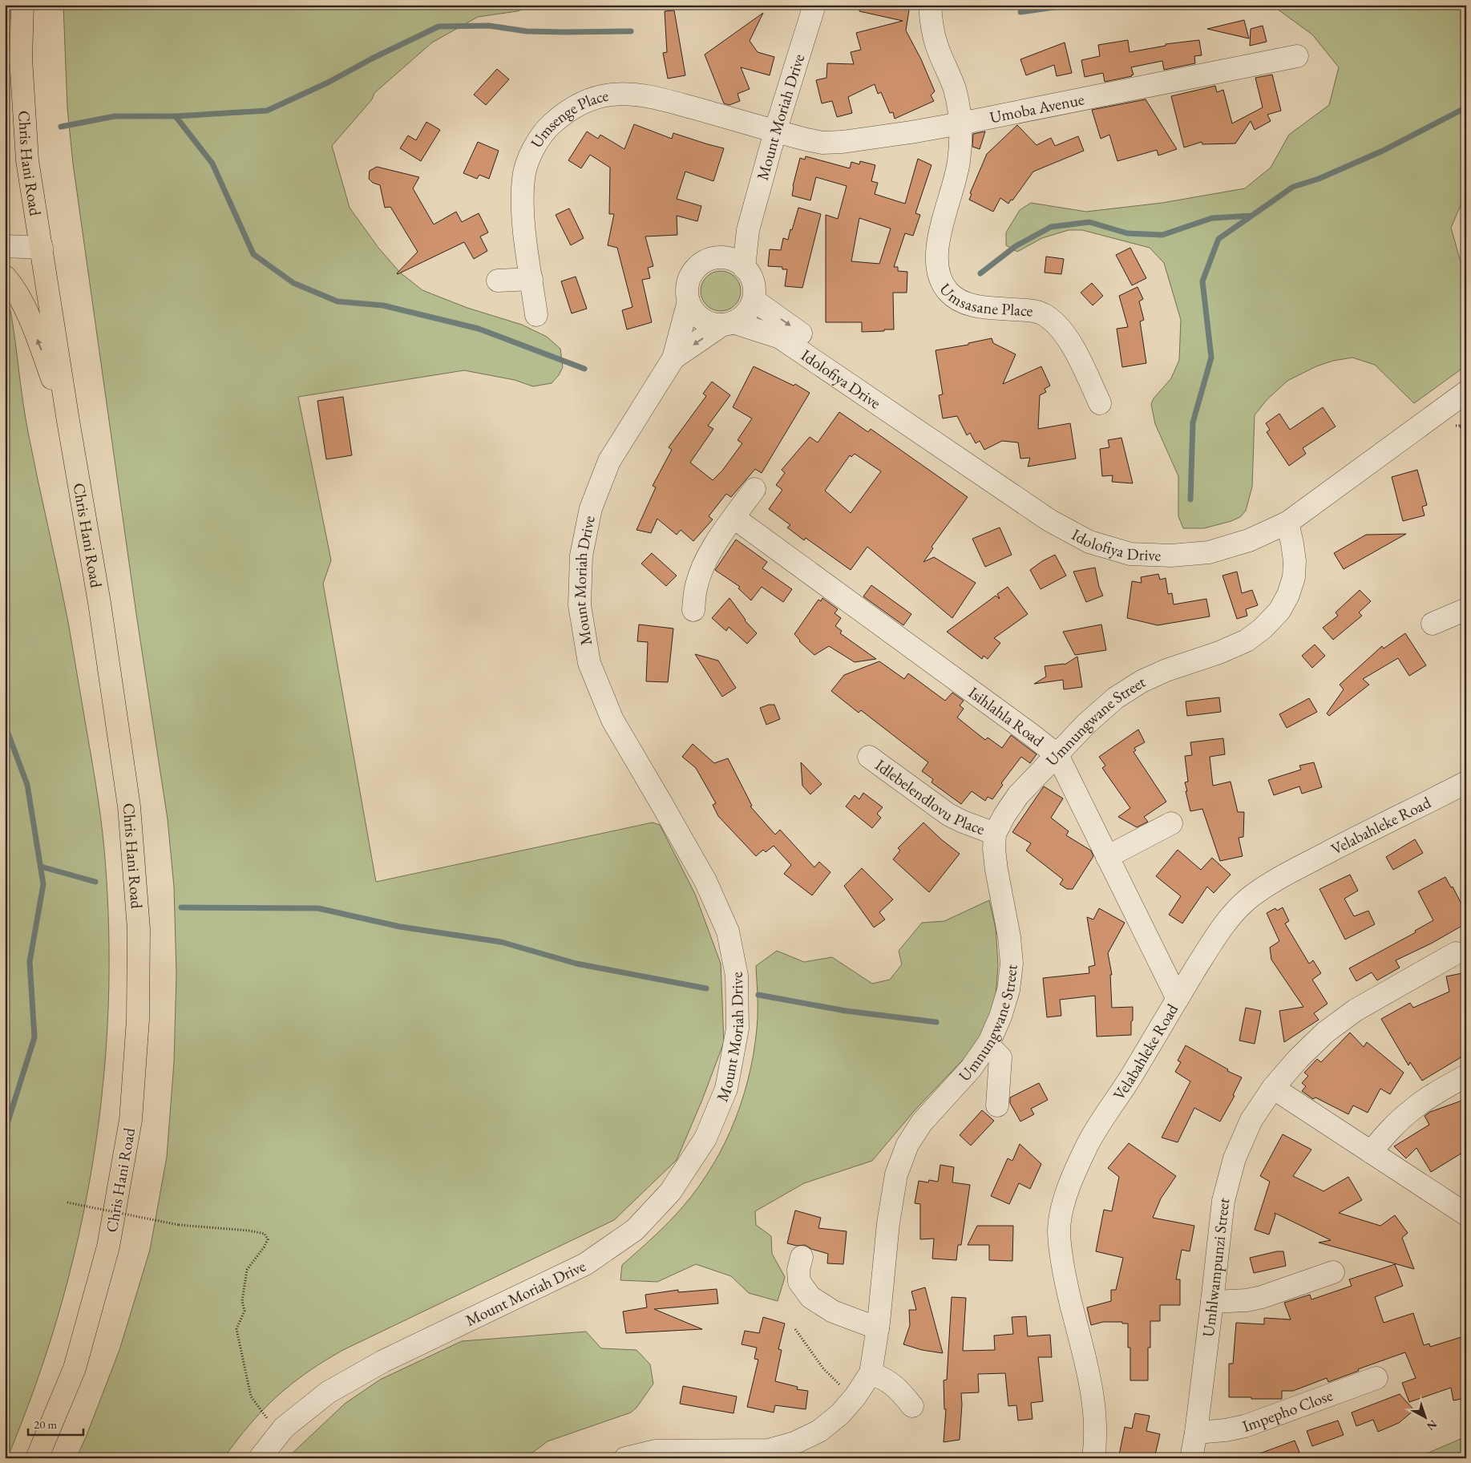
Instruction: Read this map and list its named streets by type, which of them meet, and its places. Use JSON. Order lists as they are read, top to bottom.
{
  "streets": {
    "main road": ["Chris Hani Road"],
    "street": [
      "Umoba Avenue",
      "Mount Moriah Drive",
      "Umsenge Place",
      "Umsasane Place",
      "Idolofiya Drive",
      "Isihlahla Road",
      "Umnungwane Street",
      "Idlebelendlovu Place",
      "Velabahleke Road",
      "Umhlwampunzi Street",
      "Impepho Close"
    ]
  },
  "crossings": [
    ["Umoba Avenue", "Mount Moriah Drive"],
    ["Umoba Avenue", "Umsenge Place"],
    ["Umoba Avenue", "Umsasane Place"],
    ["Mount Moriah Drive", "Umsenge Place"],
    ["Mount Moriah Drive", "Idolofiya Drive"],
    ["Idolofiya Drive", "Umnungwane Street"],
    ["Isihlahla Road", "Umnungwane Street"],
    ["Isihlahla Road", "Velabahleke Road"],
    ["Umnungwane Street", "Idlebelendlovu Place"],
    ["Umhlwampunzi Street", "Impepho Close"]
  ],
  "scale_bar": "20 m",
  "north": "bottom right"
}
